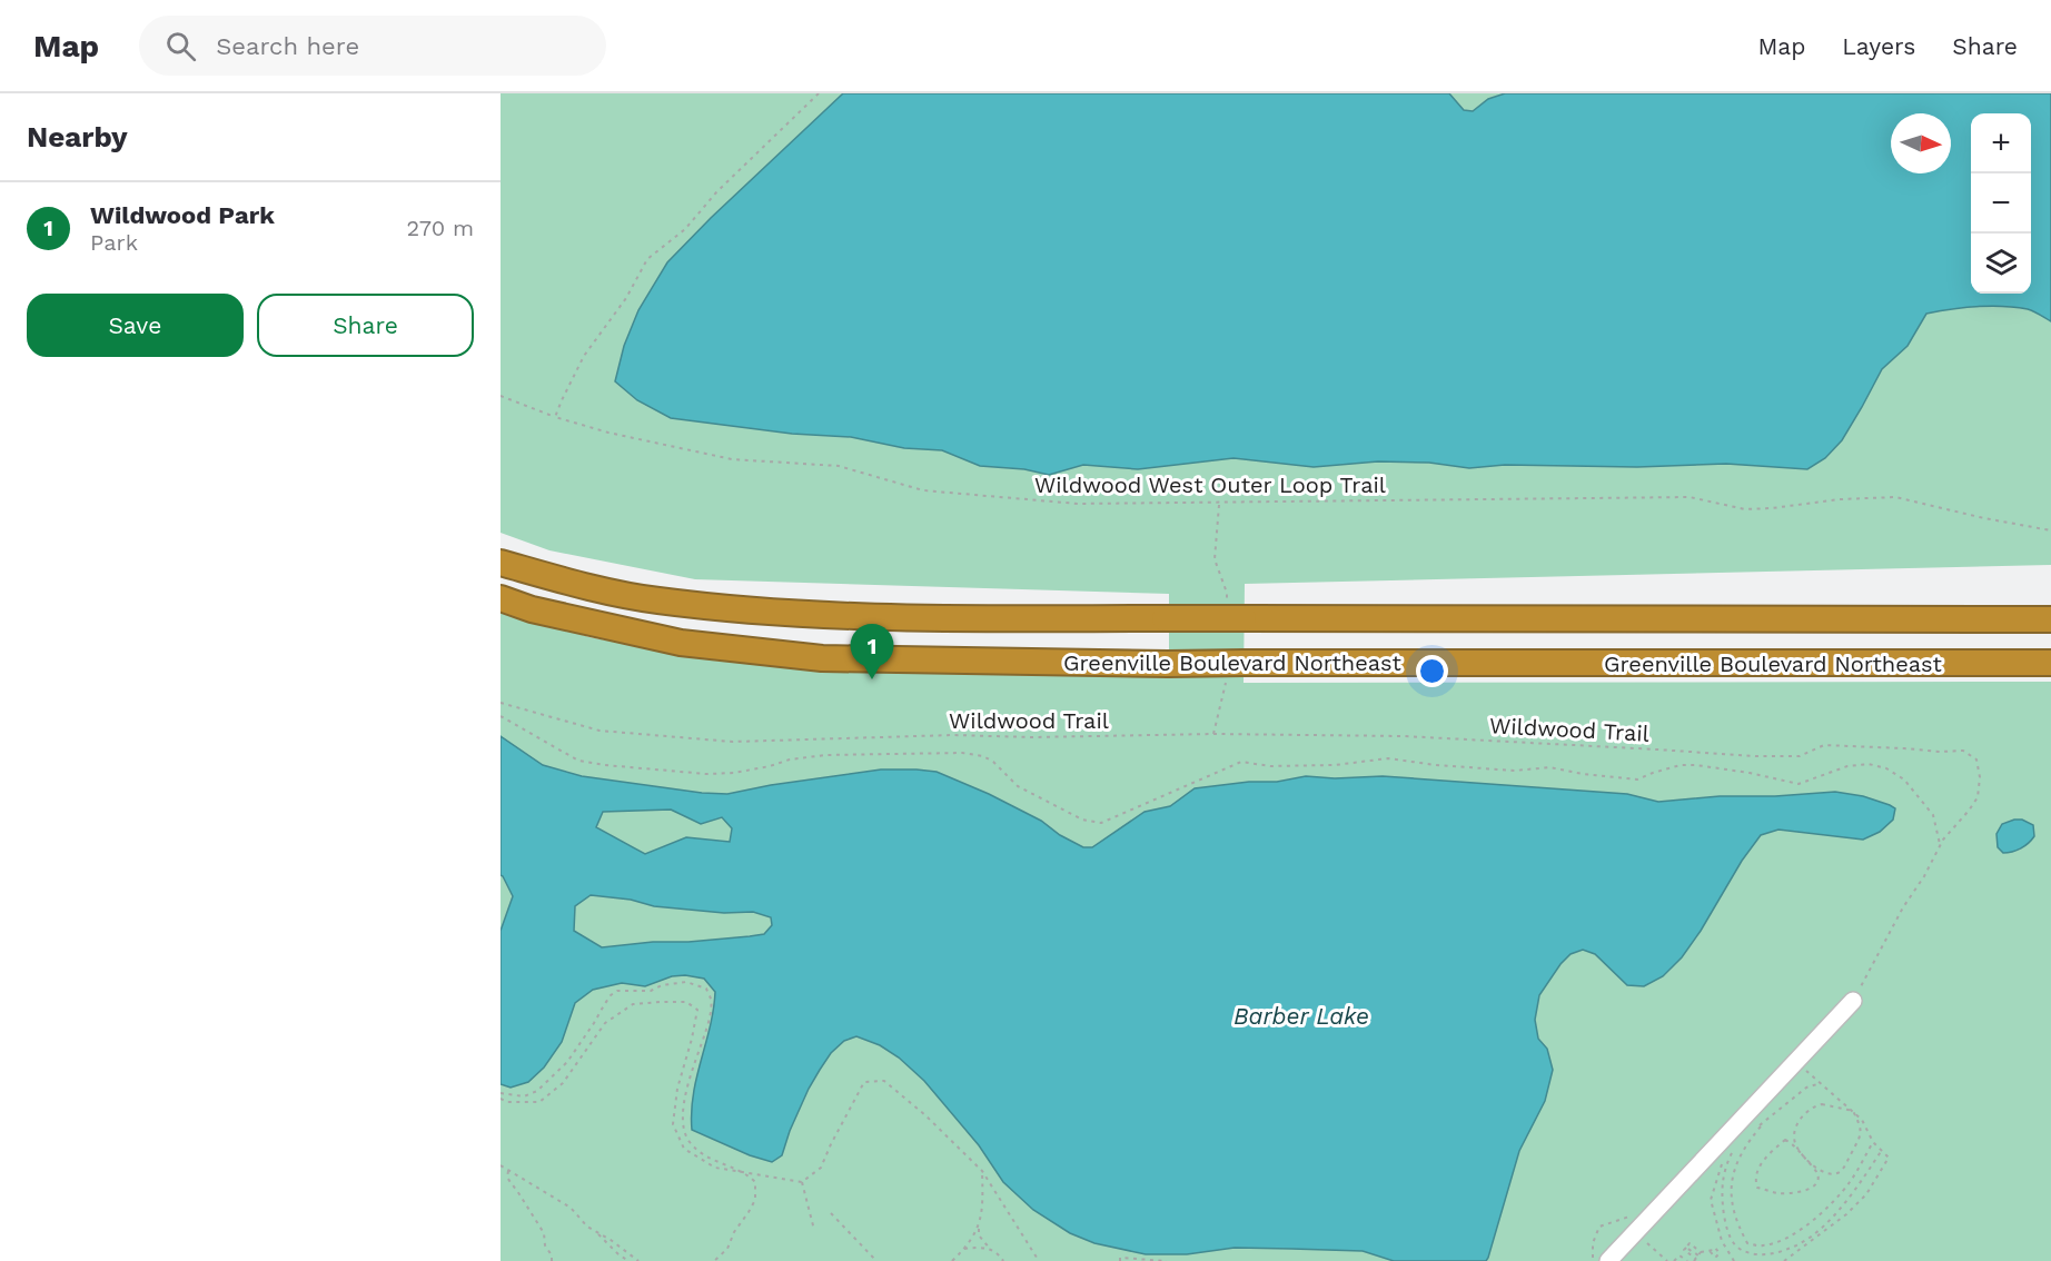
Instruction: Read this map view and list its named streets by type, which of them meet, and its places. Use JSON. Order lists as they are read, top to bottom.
{
  "streets": {
    "highway": ["Greenville Boulevard Northeast"],
    "path": ["Wildwood West Outer Loop Trail", "Wildwood Trail"]
  },
  "water": ["Barber Lake"],
  "north": "right",
  "page": {
    "header": "Map",
    "search": "Search here",
    "nav": ["Map", "Layers", "Share"],
    "heading": "Nearby",
    "map_buttons": ["+", "−"],
    "list": [
      {
        "mark": "1",
        "name": "Wildwood Park",
        "note": "Park",
        "value": "270 m"
      }
    ],
    "buttons": ["Save", "Share"],
    "pins": "1"
  }
}
